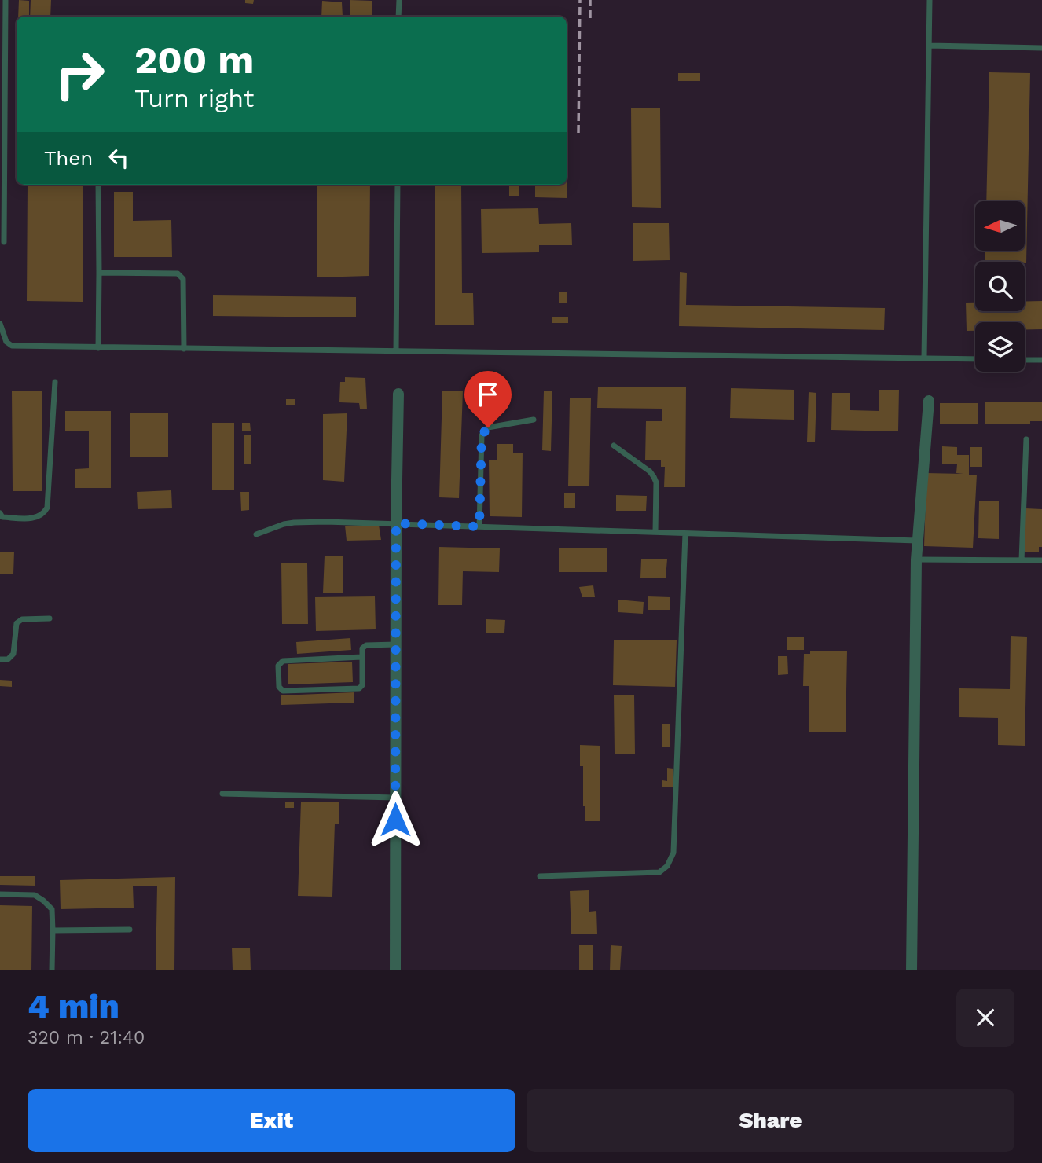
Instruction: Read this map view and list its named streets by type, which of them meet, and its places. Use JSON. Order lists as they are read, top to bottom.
{
  "north": "left",
  "page": {
    "turn": ["200 m", "Turn right"],
    "then": "Then",
    "heading": ["4 min", "320 m · 21:40"],
    "buttons": ["Exit", "Share"]
  }
}
